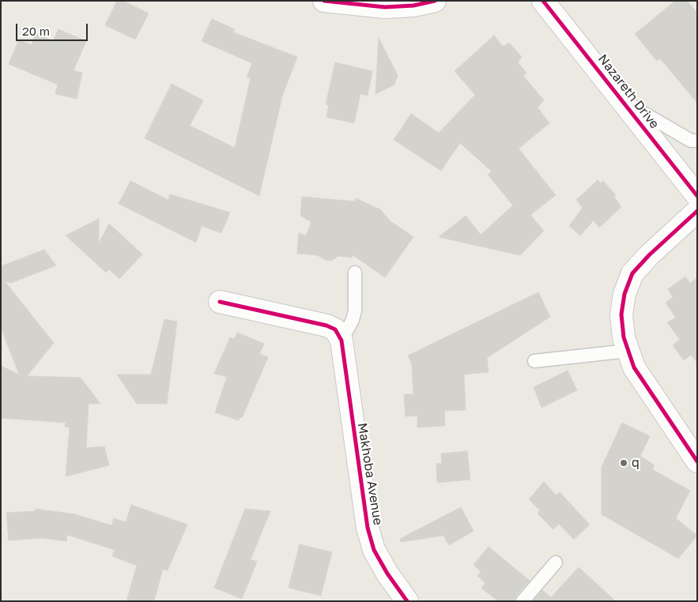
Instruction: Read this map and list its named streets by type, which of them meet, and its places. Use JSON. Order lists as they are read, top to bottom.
{
  "streets": {
    "street": ["Nazareth Drive", "Makhoba Avenue"]
  },
  "places": ["q"],
  "scale_bar": "20 m"
}
